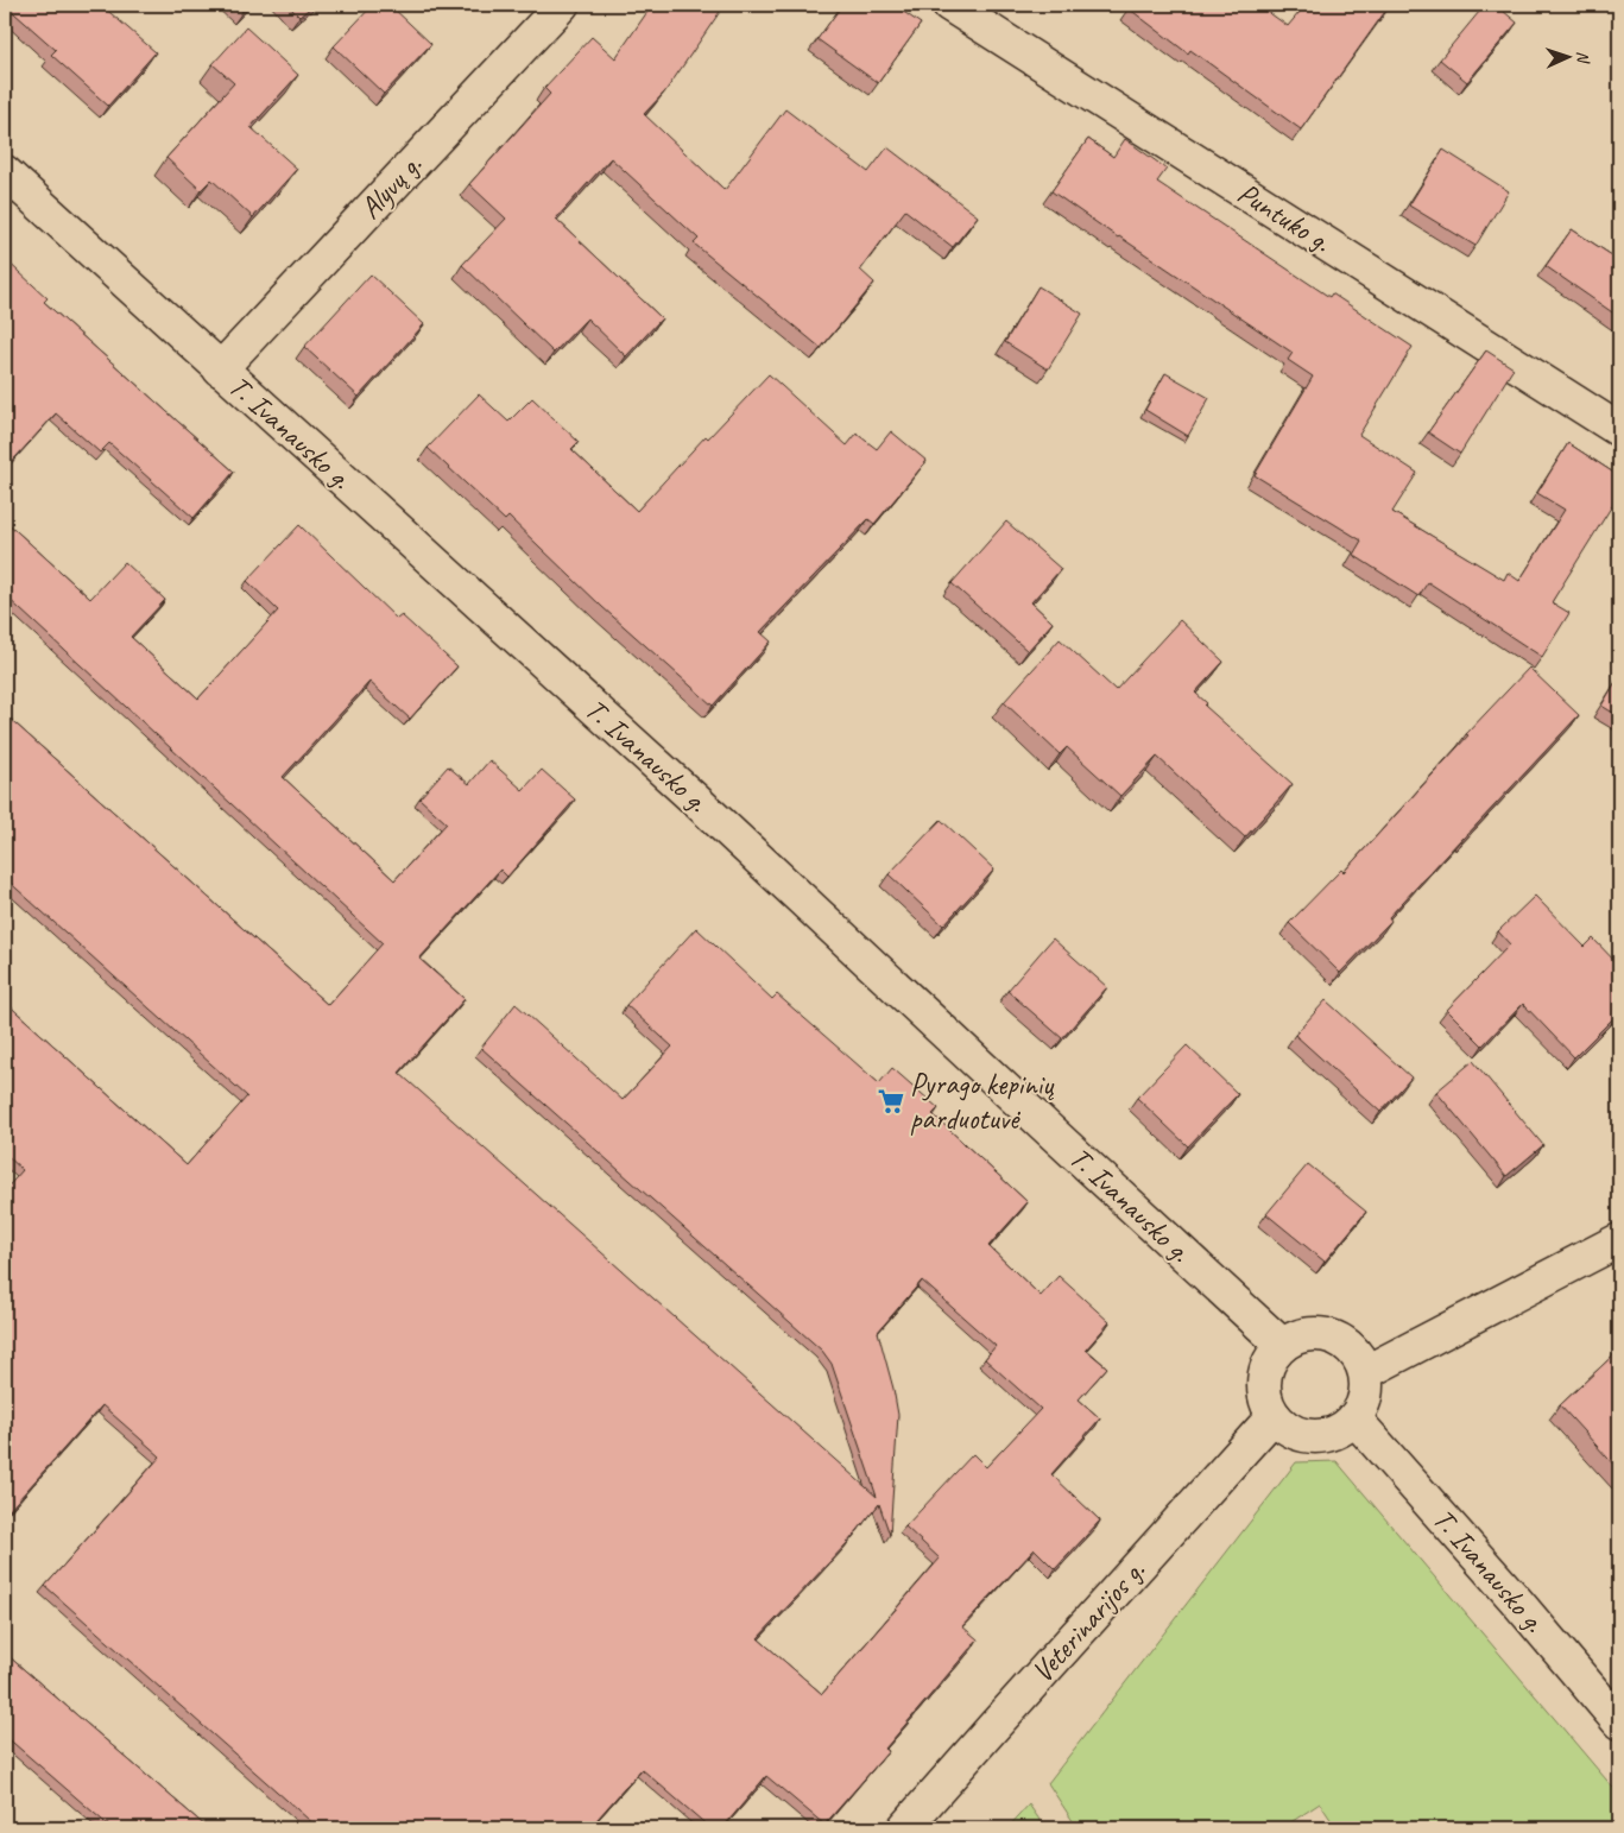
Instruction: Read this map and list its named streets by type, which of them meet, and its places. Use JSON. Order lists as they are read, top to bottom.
{
  "streets": {
    "street": [
      "Alyvų g.",
      "Puntuko g.",
      "T. Ivanausko g.",
      "Veterinarijos g."
    ]
  },
  "crossings": [
    ["Alyvų g.", "T. Ivanausko g."],
    ["T. Ivanausko g.", "Veterinarijos g."]
  ],
  "places": {
    "supermarket": ["Pyrago kepinių parduotuvė"]
  },
  "north": "right"
}
